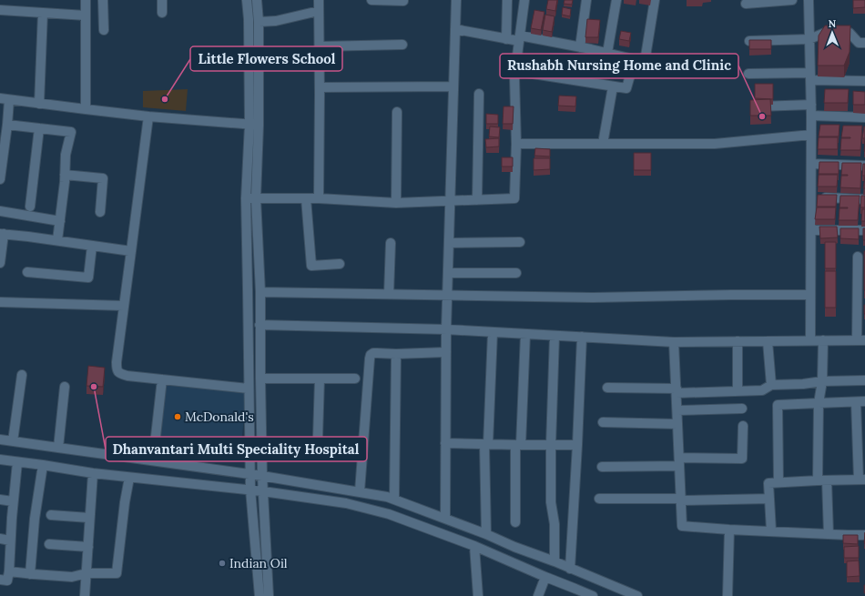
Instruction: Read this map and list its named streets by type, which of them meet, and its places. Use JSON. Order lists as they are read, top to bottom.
{
  "places": [
    "Little Flowers School",
    "Rushabh Nursing Home and Clinic",
    "Dhanvantari Multi Speciality Hospital",
    "McDonald's",
    "Indian Oil"
  ],
  "north": "top"
}
